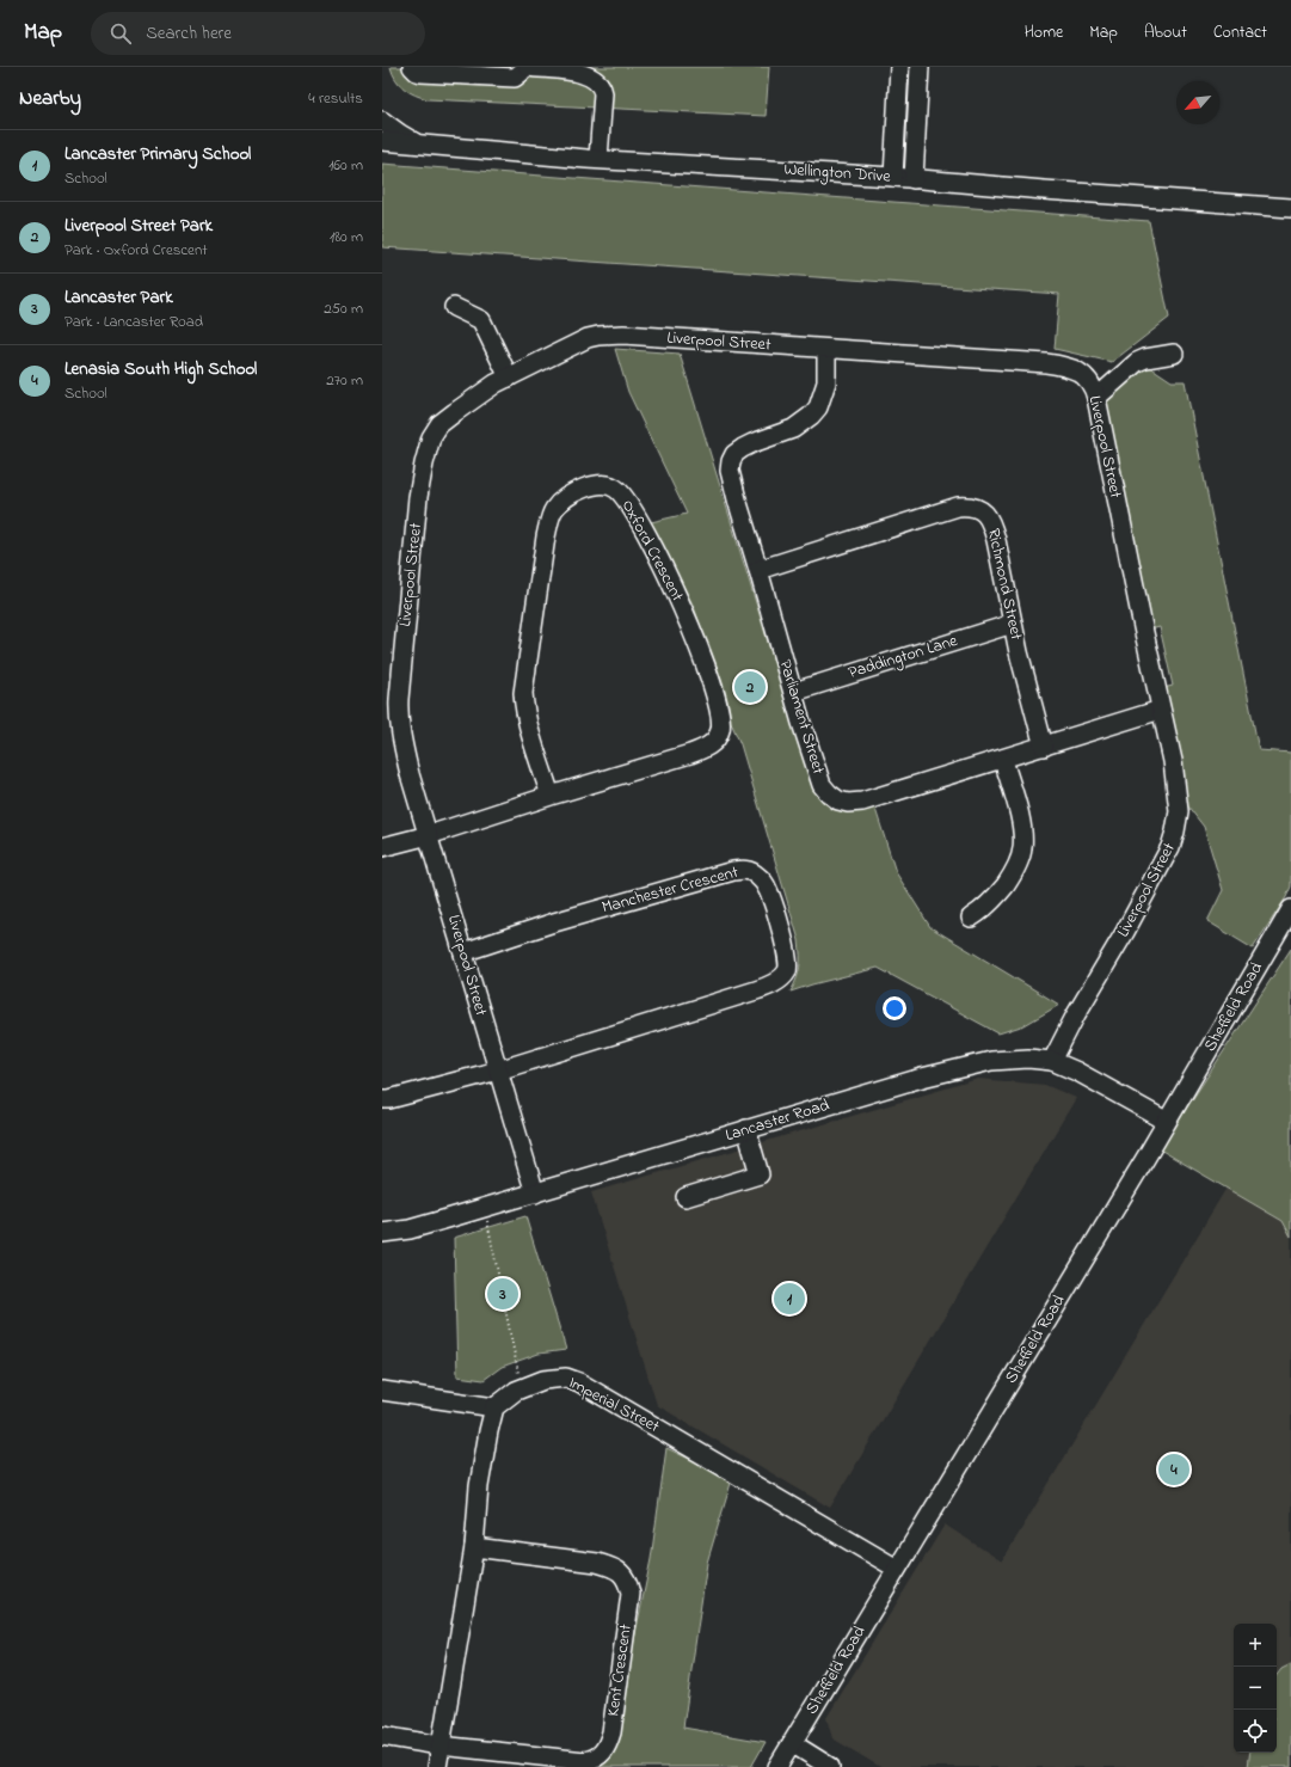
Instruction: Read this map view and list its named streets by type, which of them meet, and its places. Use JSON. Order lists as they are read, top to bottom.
{
  "streets": {
    "street": [
      "Wellington Drive",
      "Liverpool Street",
      "Oxford Crescent",
      "Richmond Street",
      "Paddington Lane",
      "Parliament Street",
      "Manchester Crescent",
      "Sheffield Road",
      "Lancaster Road",
      "Imperial Street",
      "Kent Crescent"
    ]
  },
  "crossings": [
    ["Liverpool Street", "Oxford Crescent"],
    ["Liverpool Street", "Parliament Street"],
    ["Liverpool Street", "Manchester Crescent"],
    ["Liverpool Street", "Lancaster Road"],
    ["Richmond Street", "Paddington Lane"],
    ["Richmond Street", "Parliament Street"],
    ["Paddington Lane", "Parliament Street"],
    ["Sheffield Road", "Lancaster Road"],
    ["Sheffield Road", "Imperial Street"]
  ],
  "north": "bottom left",
  "page": {
    "header": "Map",
    "search": "Search here",
    "nav": [
      "Home",
      "Map",
      "About",
      "Contact"
    ],
    "heading": ["Nearby", "4 results"],
    "list": [
      {
        "mark": "1",
        "name": "Lancaster Primary School",
        "note": "School",
        "value": "160 m"
      },
      {
        "mark": "2",
        "name": "Liverpool Street Park",
        "note": "Park · Oxford Crescent",
        "value": "180 m"
      },
      {
        "mark": "3",
        "name": "Lancaster Park",
        "note": "Park · Lancaster Road",
        "value": "250 m"
      },
      {
        "mark": "4",
        "name": "Lenasia South High School",
        "note": "School",
        "value": "270 m"
      }
    ],
    "pins": [
      "2",
      "3",
      "1",
      "4"
    ],
    "map_buttons": ["+", "−"]
  }
}
